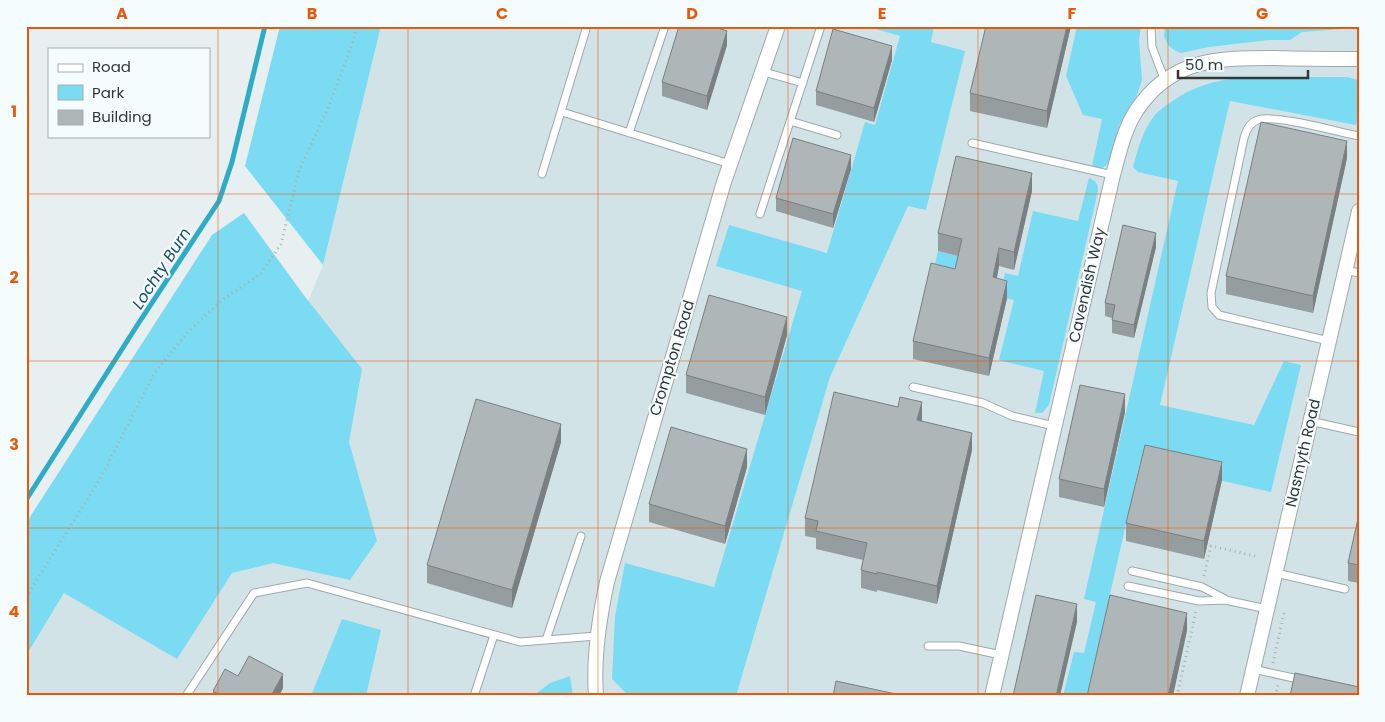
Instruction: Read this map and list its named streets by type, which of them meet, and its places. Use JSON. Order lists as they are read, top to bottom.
{
  "streets": {
    "street": ["Cavendish Way", "Crompton Road", "Nasmyth Road"]
  },
  "water": ["Lochty Burn"],
  "legend": ["Road", "Park", "Building"],
  "scale_bar": "50 m",
  "grid": {
    "columns": [
      "A",
      "B",
      "C",
      "D",
      "E",
      "F",
      "G"
    ],
    "rows": [
      "1",
      "2",
      "3",
      "4"
    ]
  }
}
